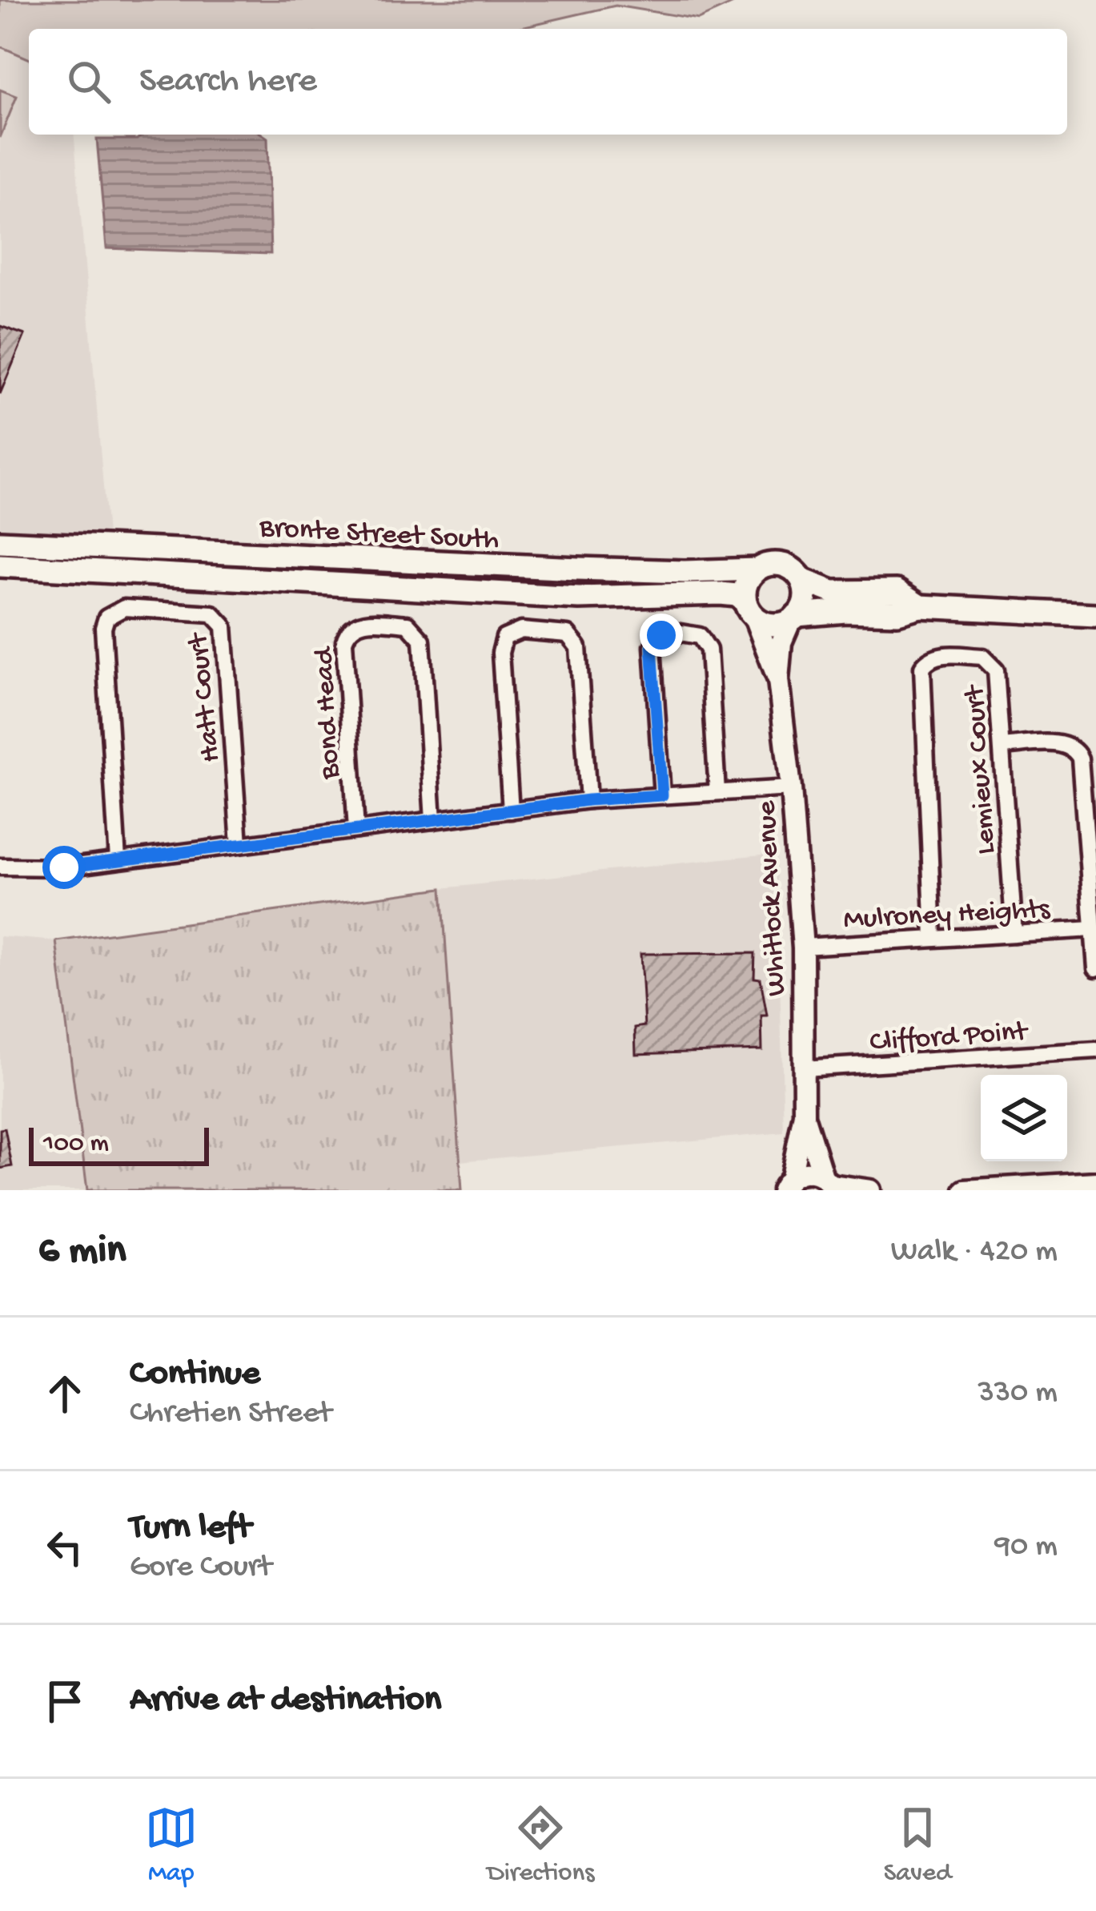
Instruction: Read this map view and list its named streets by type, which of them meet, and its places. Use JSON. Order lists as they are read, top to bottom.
{
  "streets": {
    "main road": ["Bronte Street South"],
    "street": [
      "Hatt Court",
      "Bond Head",
      "Lemieux Court",
      "Whitlock Avenue",
      "Mulroney Heights",
      "Clifford Point"
    ]
  },
  "crossings": [
    ["Bronte Street South", "Whitlock Avenue"],
    ["Lemieux Court", "Mulroney Heights"],
    ["Whitlock Avenue", "Mulroney Heights"],
    ["Whitlock Avenue", "Clifford Point"]
  ],
  "scale_bar": "100 m",
  "page": {
    "search": "Search here",
    "scale": "100 m",
    "heading": ["6 min", "Walk · 420 m"],
    "list": [
      ["Continue", "Chretien Street", "330 m"],
      ["Turn left", "Gore Court", "90 m"],
      "Arrive at destination"
    ],
    "nav": ["Map", "Directions", "Saved"]
  }
}
